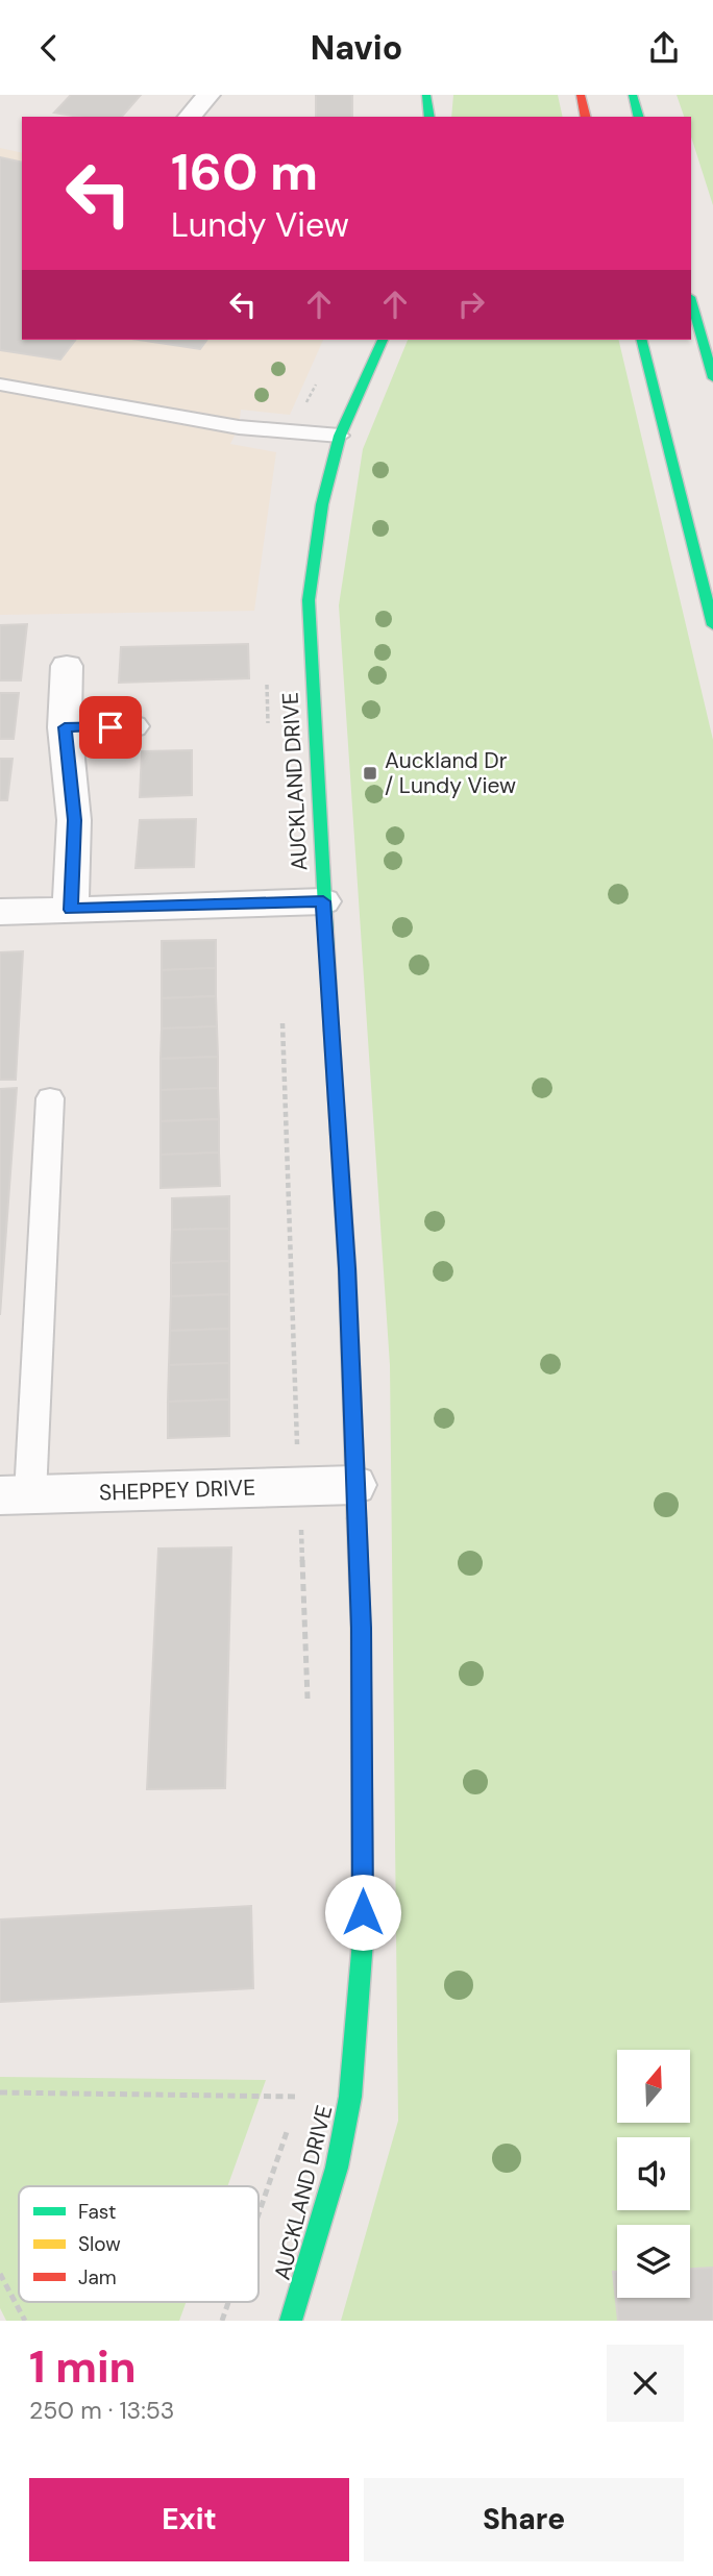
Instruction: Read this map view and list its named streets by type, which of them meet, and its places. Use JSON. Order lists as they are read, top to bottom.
{
  "streets": {
    "main road": ["AUCKLAND DRIVE"],
    "street": ["SHEPPEY DRIVE"]
  },
  "crossings": [
    ["AUCKLAND DRIVE", "SHEPPEY DRIVE"]
  ],
  "places": {
    "transit": ["Auckland Dr / Lundy View"]
  },
  "legend": ["Fast", "Slow", "Jam"],
  "north": "top",
  "page": {
    "header": "Navio",
    "turn": ["160 m", "Lundy View"],
    "heading": ["1 min", "250 m · 13:53"],
    "buttons": ["Exit", "Share"]
  }
}
